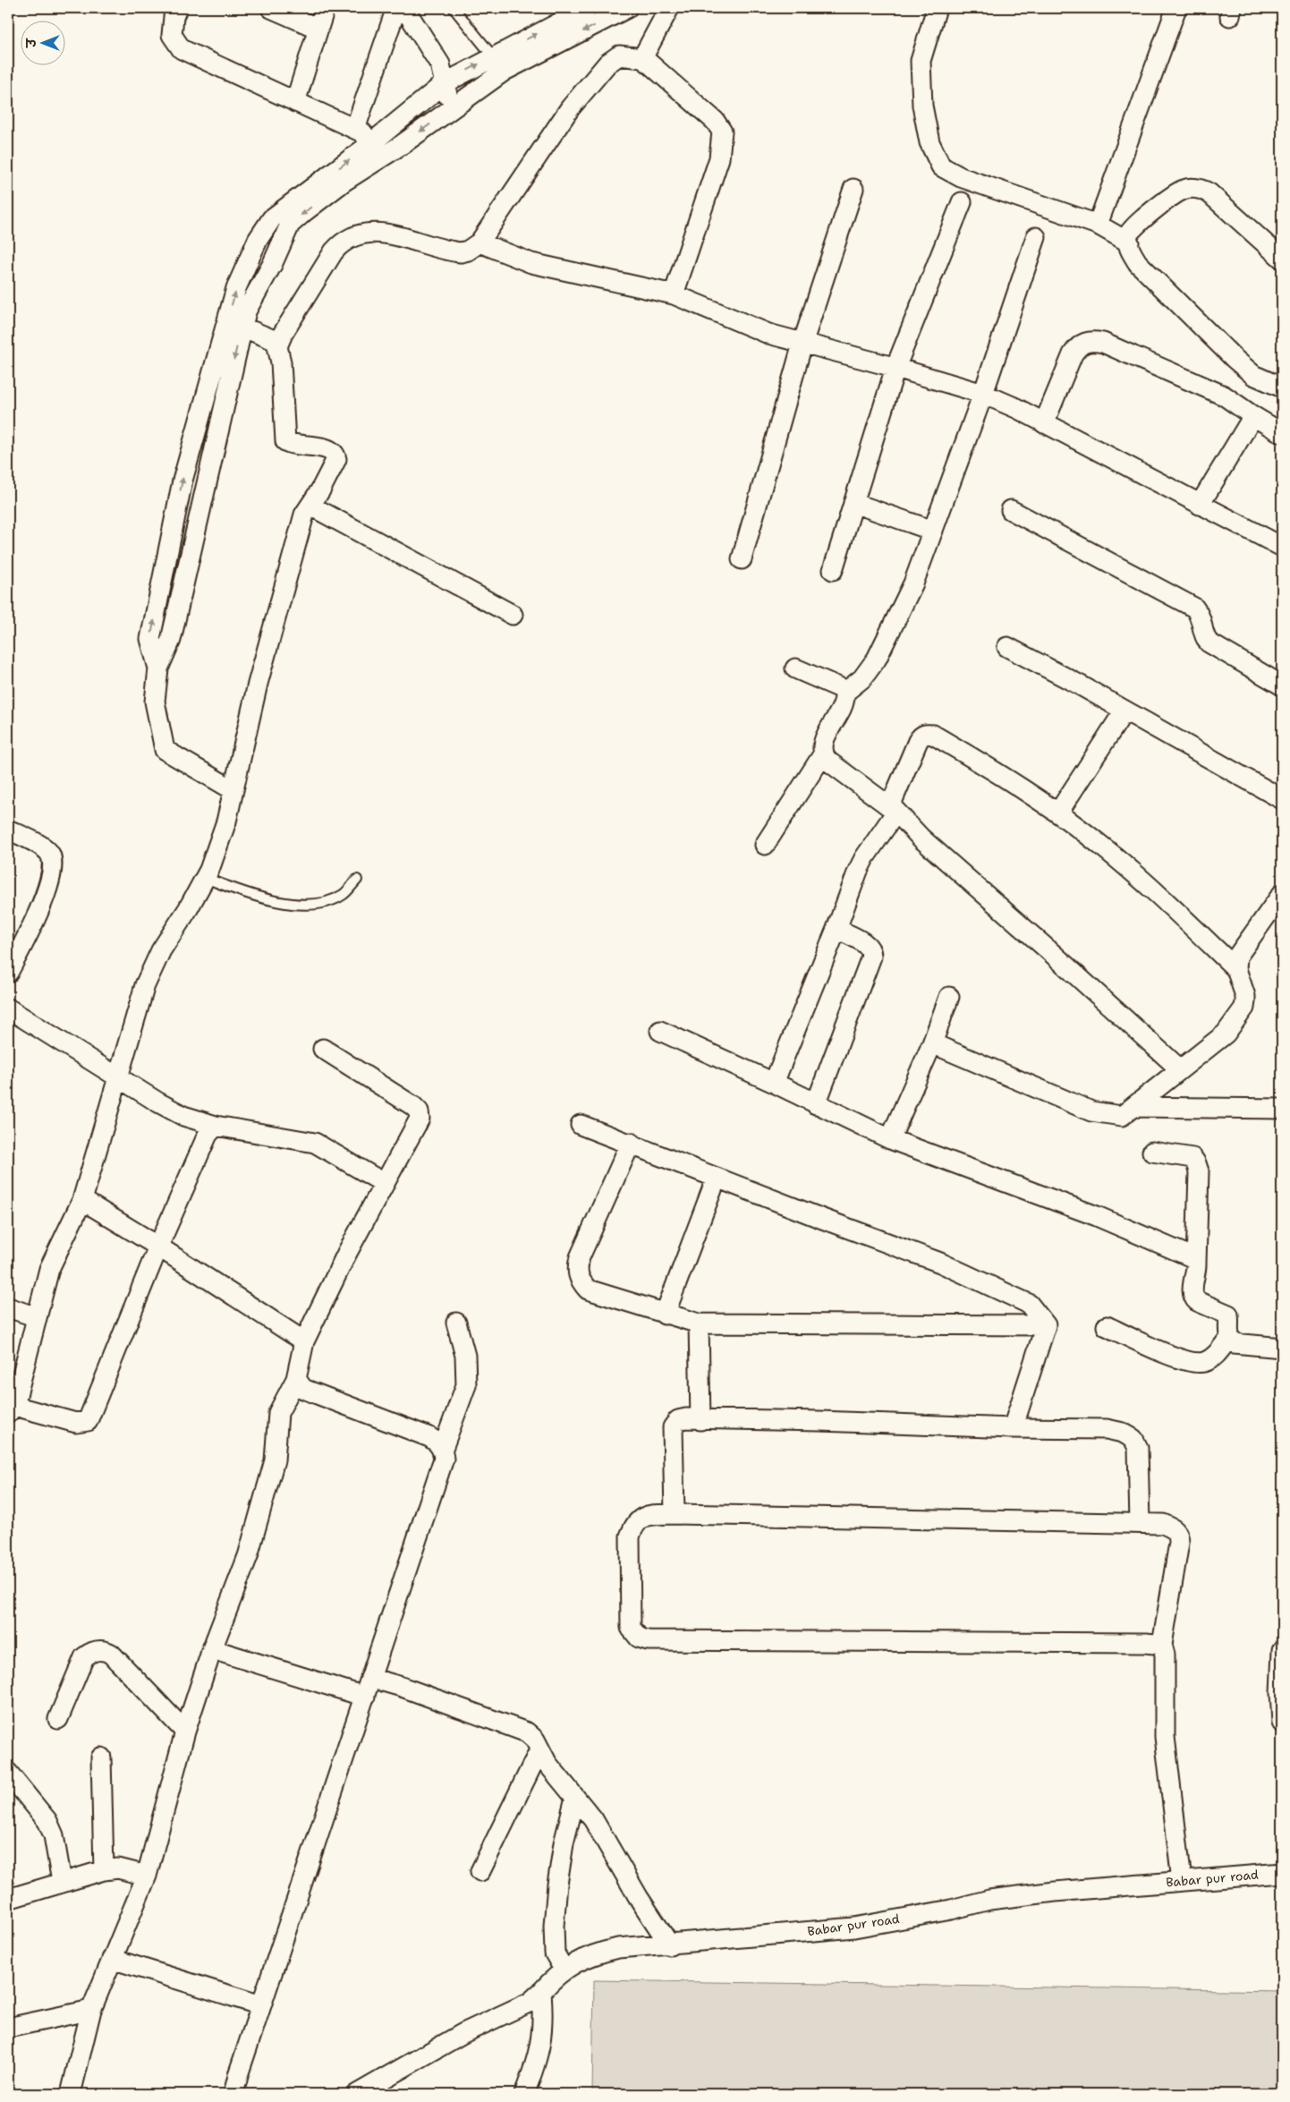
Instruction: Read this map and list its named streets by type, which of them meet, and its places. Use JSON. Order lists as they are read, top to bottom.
{
  "streets": {
    "street": ["Babar pur road"]
  },
  "north": "left"
}
